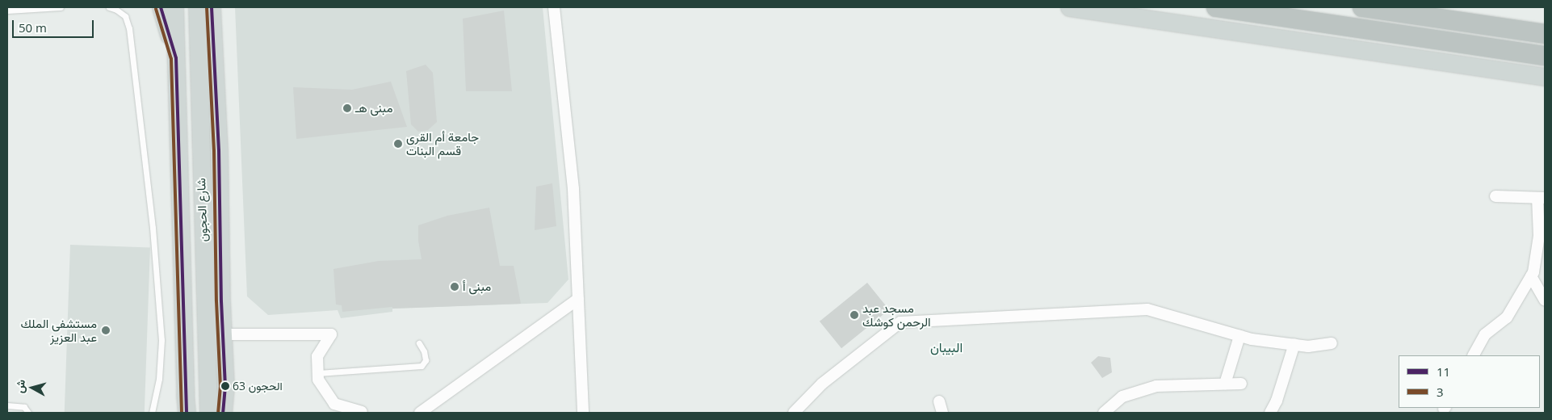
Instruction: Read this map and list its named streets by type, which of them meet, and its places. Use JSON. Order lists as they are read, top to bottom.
{
  "streets": {
    "main road": ["شارع الحجون"]
  },
  "districts": ["البيبان"],
  "places": [
    "مبنى هـ",
    "جامعة أم القرى قسم البنات",
    "مبنى أ",
    "مسجد عبد الرحمن كوشك",
    "مستشفى الملك عبد العزيز",
    "الحجون 63"
  ],
  "lines": ["transit line 11", "transit line 3"],
  "legend": ["11", "3"],
  "scale_bar": "50 m",
  "north": "left"
}
